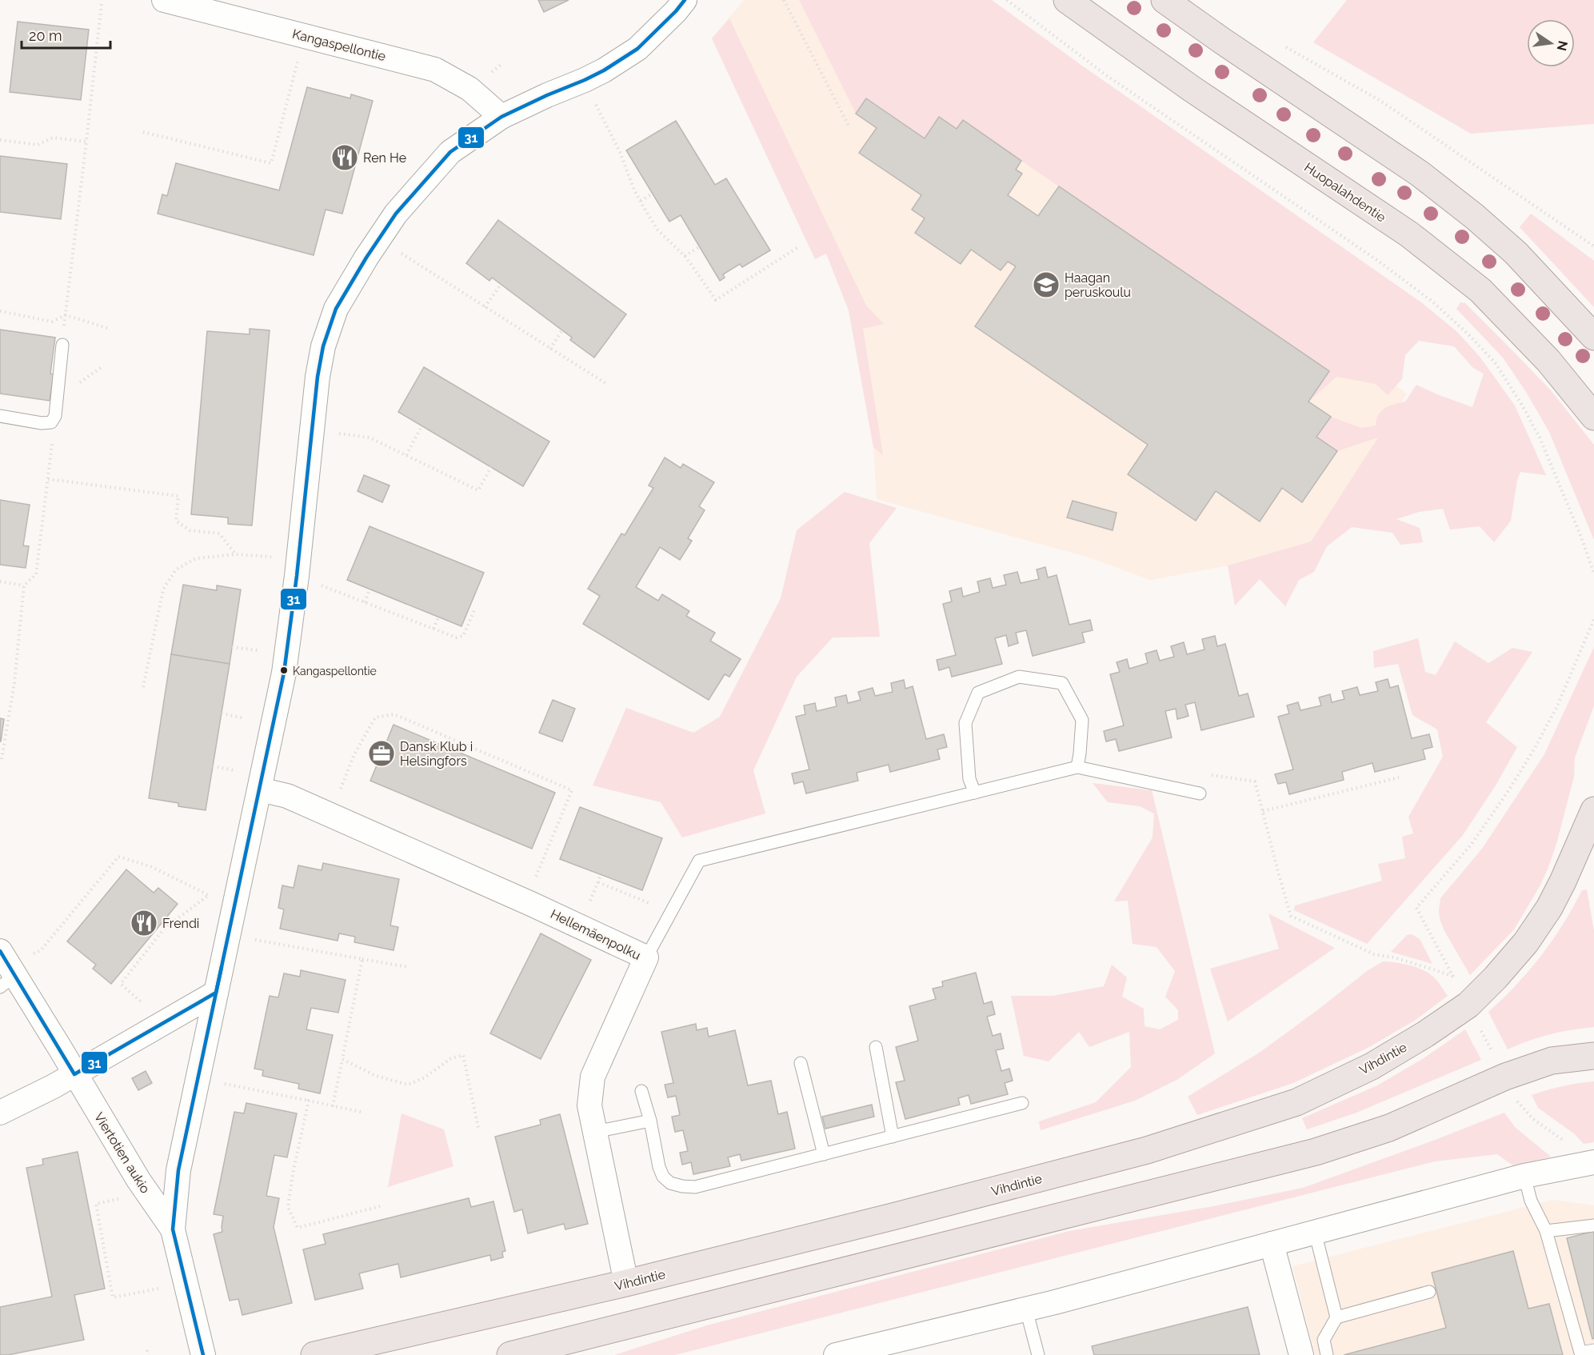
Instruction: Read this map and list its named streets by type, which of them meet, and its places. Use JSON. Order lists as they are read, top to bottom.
{
  "streets": {
    "main road": ["Huopalahdentie", "Vihdintie"],
    "street": ["Kangaspellontie", "Hellemäenpolku", "Viertotien aukio"]
  },
  "crossings": [
    ["Kangaspellontie", "Viertotien aukio"],
    ["Hellemäenpolku", "Vihdintie"],
    ["Hellemäenpolku", "Viertotien aukio"]
  ],
  "places": {
    "restaurant": ["Ren He", "Frendi"],
    "school or university": ["Haagan peruskoulu"],
    "other": ["Kangaspellontie"],
    "office": ["Dansk Klub i Helsingfors"]
  },
  "lines": ["transit line 31"],
  "scale_bar": "20 m",
  "north": "right"
}
